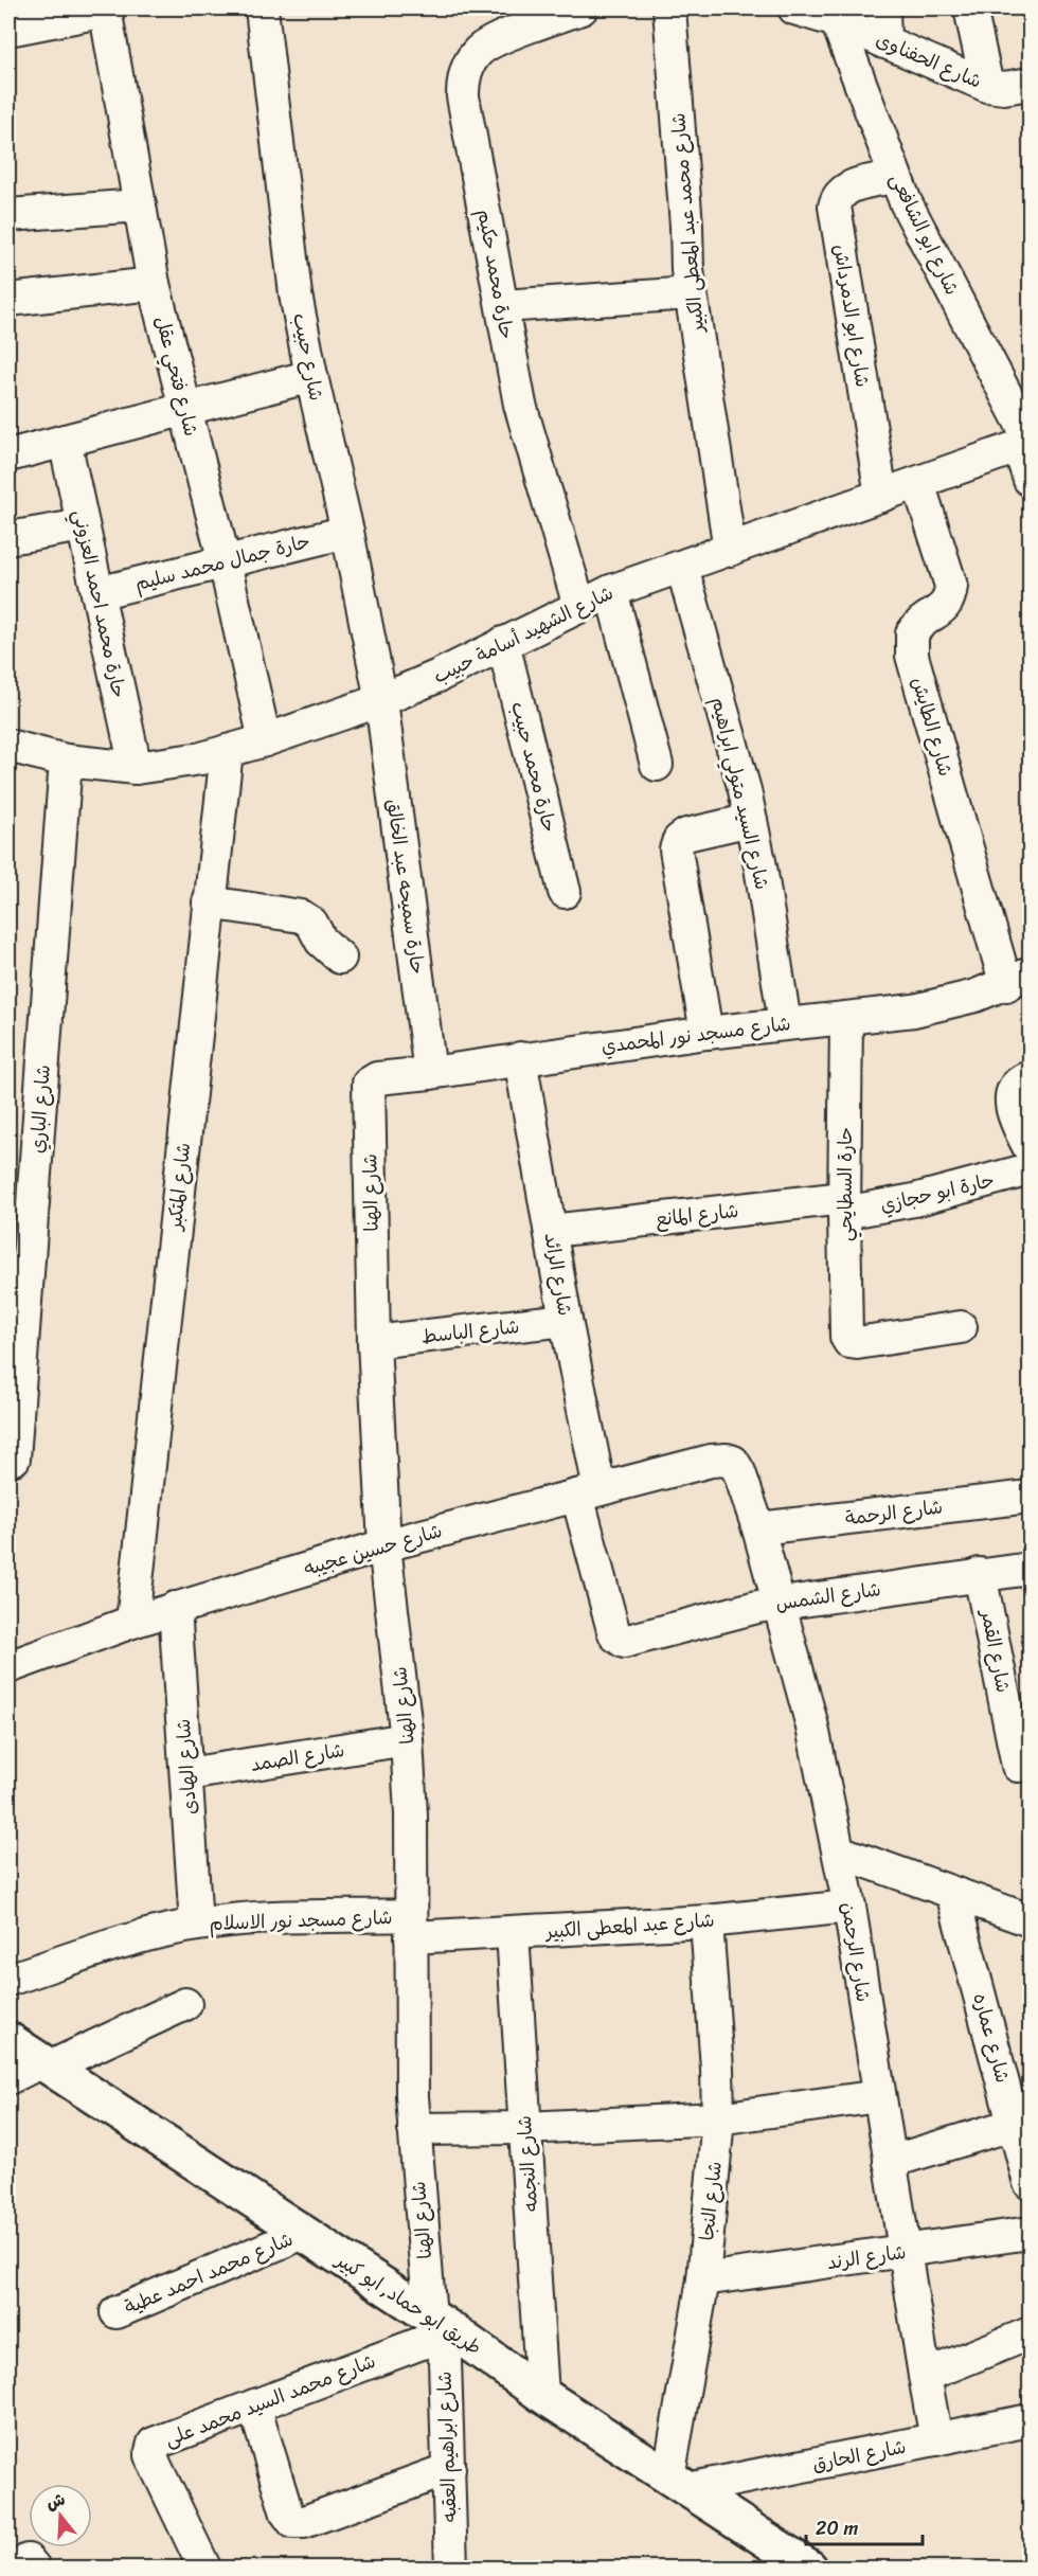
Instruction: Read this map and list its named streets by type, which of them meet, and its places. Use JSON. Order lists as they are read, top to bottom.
{
  "streets": {
    "main road": ["طريق ابو حماد, ابو كبير"],
    "street": [
      "شارع الحفناوى",
      "شارع محمد عبد المعطى الكبير",
      "شارع ابو الشافعى",
      "حارة محمد حكيم",
      "شارع ابو الدمرداش",
      "شارع حبيب",
      "شارع فتحي عقل",
      "حارة جمال محمد سليم",
      "حارة محمد احمد العزوني",
      "شارع الشهيد أسامة حبيب",
      "شارع الطايش",
      "حارة محمد حبيب",
      "شارع السيد متولي ابراهيم",
      "حارة سميحه عبد الخالق",
      "شارع مسجد نور المحمدي",
      "شارع الباري",
      "حارة السطايحي",
      "شارع المتكبر",
      "شارع الهنا",
      "حارة ابو حجازي",
      "شارع المانع",
      "شارع الرائد",
      "شارع الباسط",
      "شارع الرحمة",
      "شارع حسين عجيبه",
      "شارع الشمس",
      "شارع القمر",
      "شارع الصمد",
      "شارع الهادى",
      "شارع مسجد نور الاسلام",
      "شارع عبد المعطى الكبير",
      "شارع الرحمن",
      "شارع عماره",
      "شارع النجمه",
      "شارع النجا",
      "شارع الرند",
      "شارع محمد احمد عطية",
      "شارع محمد السيد محمد على",
      "شارع ابراهيم العقبه",
      "شارع الحارق"
    ]
  },
  "crossings": [
    ["شارع الحفناوى", "شارع ابو الشافعى"],
    ["شارع محمد عبد المعطى الكبير", "شارع الشهيد أسامة حبيب"],
    ["شارع ابو الشافعى", "شارع ابو الدمرداش"],
    ["شارع ابو الشافعى", "شارع الشهيد أسامة حبيب"],
    ["حارة محمد حكيم", "شارع الشهيد أسامة حبيب"],
    ["شارع ابو الدمرداش", "شارع الشهيد أسامة حبيب"],
    ["شارع حبيب", "حارة جمال محمد سليم"],
    ["شارع حبيب", "شارع الشهيد أسامة حبيب"],
    ["شارع حبيب", "حارة سميحه عبد الخالق"],
    ["شارع فتحي عقل", "حارة جمال محمد سليم"],
    ["شارع فتحي عقل", "شارع الشهيد أسامة حبيب"],
    ["حارة جمال محمد سليم", "حارة محمد احمد العزوني"],
    ["حارة محمد احمد العزوني", "شارع الشهيد أسامة حبيب"],
    ["شارع الشهيد أسامة حبيب", "شارع الطايش"],
    ["شارع الشهيد أسامة حبيب", "حارة محمد حبيب"],
    ["شارع الشهيد أسامة حبيب", "شارع السيد متولي ابراهيم"],
    ["شارع الشهيد أسامة حبيب", "حارة سميحه عبد الخالق"],
    ["شارع الشهيد أسامة حبيب", "شارع الباري"],
    ["شارع الشهيد أسامة حبيب", "شارع المتكبر"],
    ["شارع الطايش", "شارع مسجد نور المحمدي"],
    ["شارع السيد متولي ابراهيم", "شارع مسجد نور المحمدي"],
    ["حارة سميحه عبد الخالق", "شارع مسجد نور المحمدي"],
    ["شارع مسجد نور المحمدي", "حارة السطايحي"],
    ["شارع مسجد نور المحمدي", "شارع الهنا"],
    ["شارع مسجد نور المحمدي", "شارع الرائد"],
    ["حارة السطايحي", "حارة ابو حجازي"],
    ["حارة السطايحي", "شارع المانع"],
    ["شارع المتكبر", "شارع حسين عجيبه"],
    ["شارع الهنا", "شارع الباسط"],
    ["شارع الهنا", "شارع حسين عجيبه"],
    ["شارع الهنا", "شارع الصمد"],
    ["شارع الهنا", "شارع مسجد نور الاسلام"],
    ["شارع الهنا", "شارع عبد المعطى الكبير"],
    ["شارع الهنا", "طريق ابو حماد, ابو كبير"],
    ["شارع الهنا", "شارع محمد السيد محمد على"],
    ["شارع الهنا", "شارع ابراهيم العقبه"],
    ["حارة ابو حجازي", "شارع المانع"],
    ["شارع المانع", "شارع الرائد"],
    ["شارع الرائد", "شارع الباسط"],
    ["شارع الرائد", "شارع حسين عجيبه"],
    ["شارع الرائد", "شارع الشمس"],
    ["شارع الرحمة", "شارع الرحمن"],
    ["شارع حسين عجيبه", "شارع الهادى"],
    ["شارع حسين عجيبه", "شارع الرحمن"],
    ["شارع الشمس", "شارع القمر"],
    ["شارع الشمس", "شارع الرحمن"],
    ["شارع الصمد", "شارع الهادى"],
    ["شارع الهادى", "شارع مسجد نور الاسلام"],
    ["شارع مسجد نور الاسلام", "شارع عبد المعطى الكبير"],
    ["شارع عبد المعطى الكبير", "شارع الرحمن"],
    ["شارع عبد المعطى الكبير", "شارع النجمه"],
    ["شارع عبد المعطى الكبير", "شارع النجا"],
    ["شارع الرحمن", "شارع الرند"],
    ["شارع الرحمن", "شارع الحارق"],
    ["شارع النجمه", "طريق ابو حماد, ابو كبير"],
    ["شارع النجا", "شارع الرند"],
    ["شارع النجا", "طريق ابو حماد, ابو كبير"],
    ["شارع النجا", "شارع الحارق"],
    ["شارع محمد احمد عطية", "طريق ابو حماد, ابو كبير"],
    ["طريق ابو حماد, ابو كبير", "شارع محمد السيد محمد على"],
    ["طريق ابو حماد, ابو كبير", "شارع ابراهيم العقبه"],
    ["طريق ابو حماد, ابو كبير", "شارع الحارق"],
    ["شارع محمد السيد محمد على", "شارع ابراهيم العقبه"]
  ],
  "scale_bar": "20 m",
  "north": "top"
}
